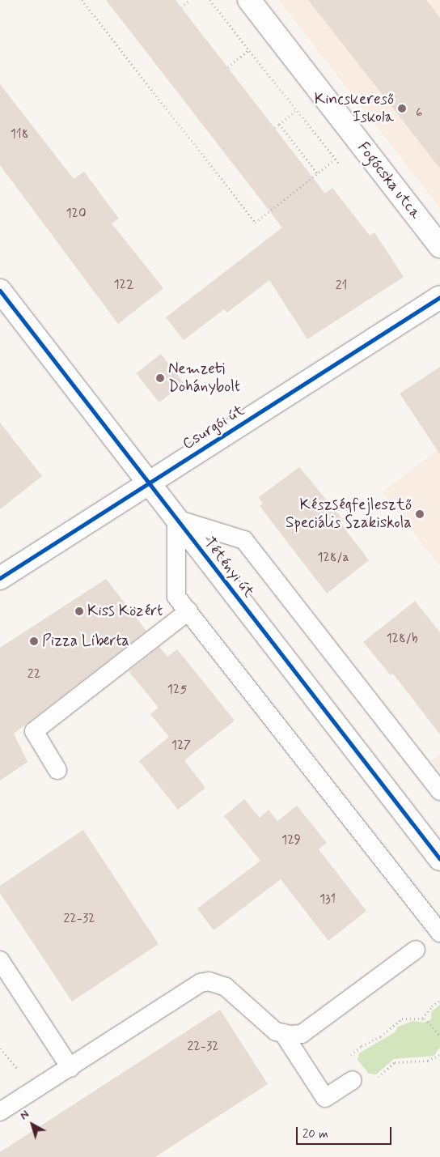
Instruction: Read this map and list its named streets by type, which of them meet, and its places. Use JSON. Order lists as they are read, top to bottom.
{
  "streets": {
    "street": ["Fogócska utca", "Csurgói út", "Tétényi út"]
  },
  "crossings": [
    ["Csurgói út", "Tétényi út"]
  ],
  "places": [
    "Kincskereső Iskola",
    "Nemzeti Dohánybolt",
    "Készségfejlesztő Speciális Szakiskola",
    "Kiss Közért",
    "Pizza Liberta"
  ],
  "house_numbers": [
    "6",
    "118",
    "120",
    "122",
    "21",
    "128/a",
    "128/b",
    "22",
    "125",
    "127",
    "129",
    "131",
    "22-32",
    "22-32"
  ],
  "scale_bar": "20 m",
  "north": "top left"
}
